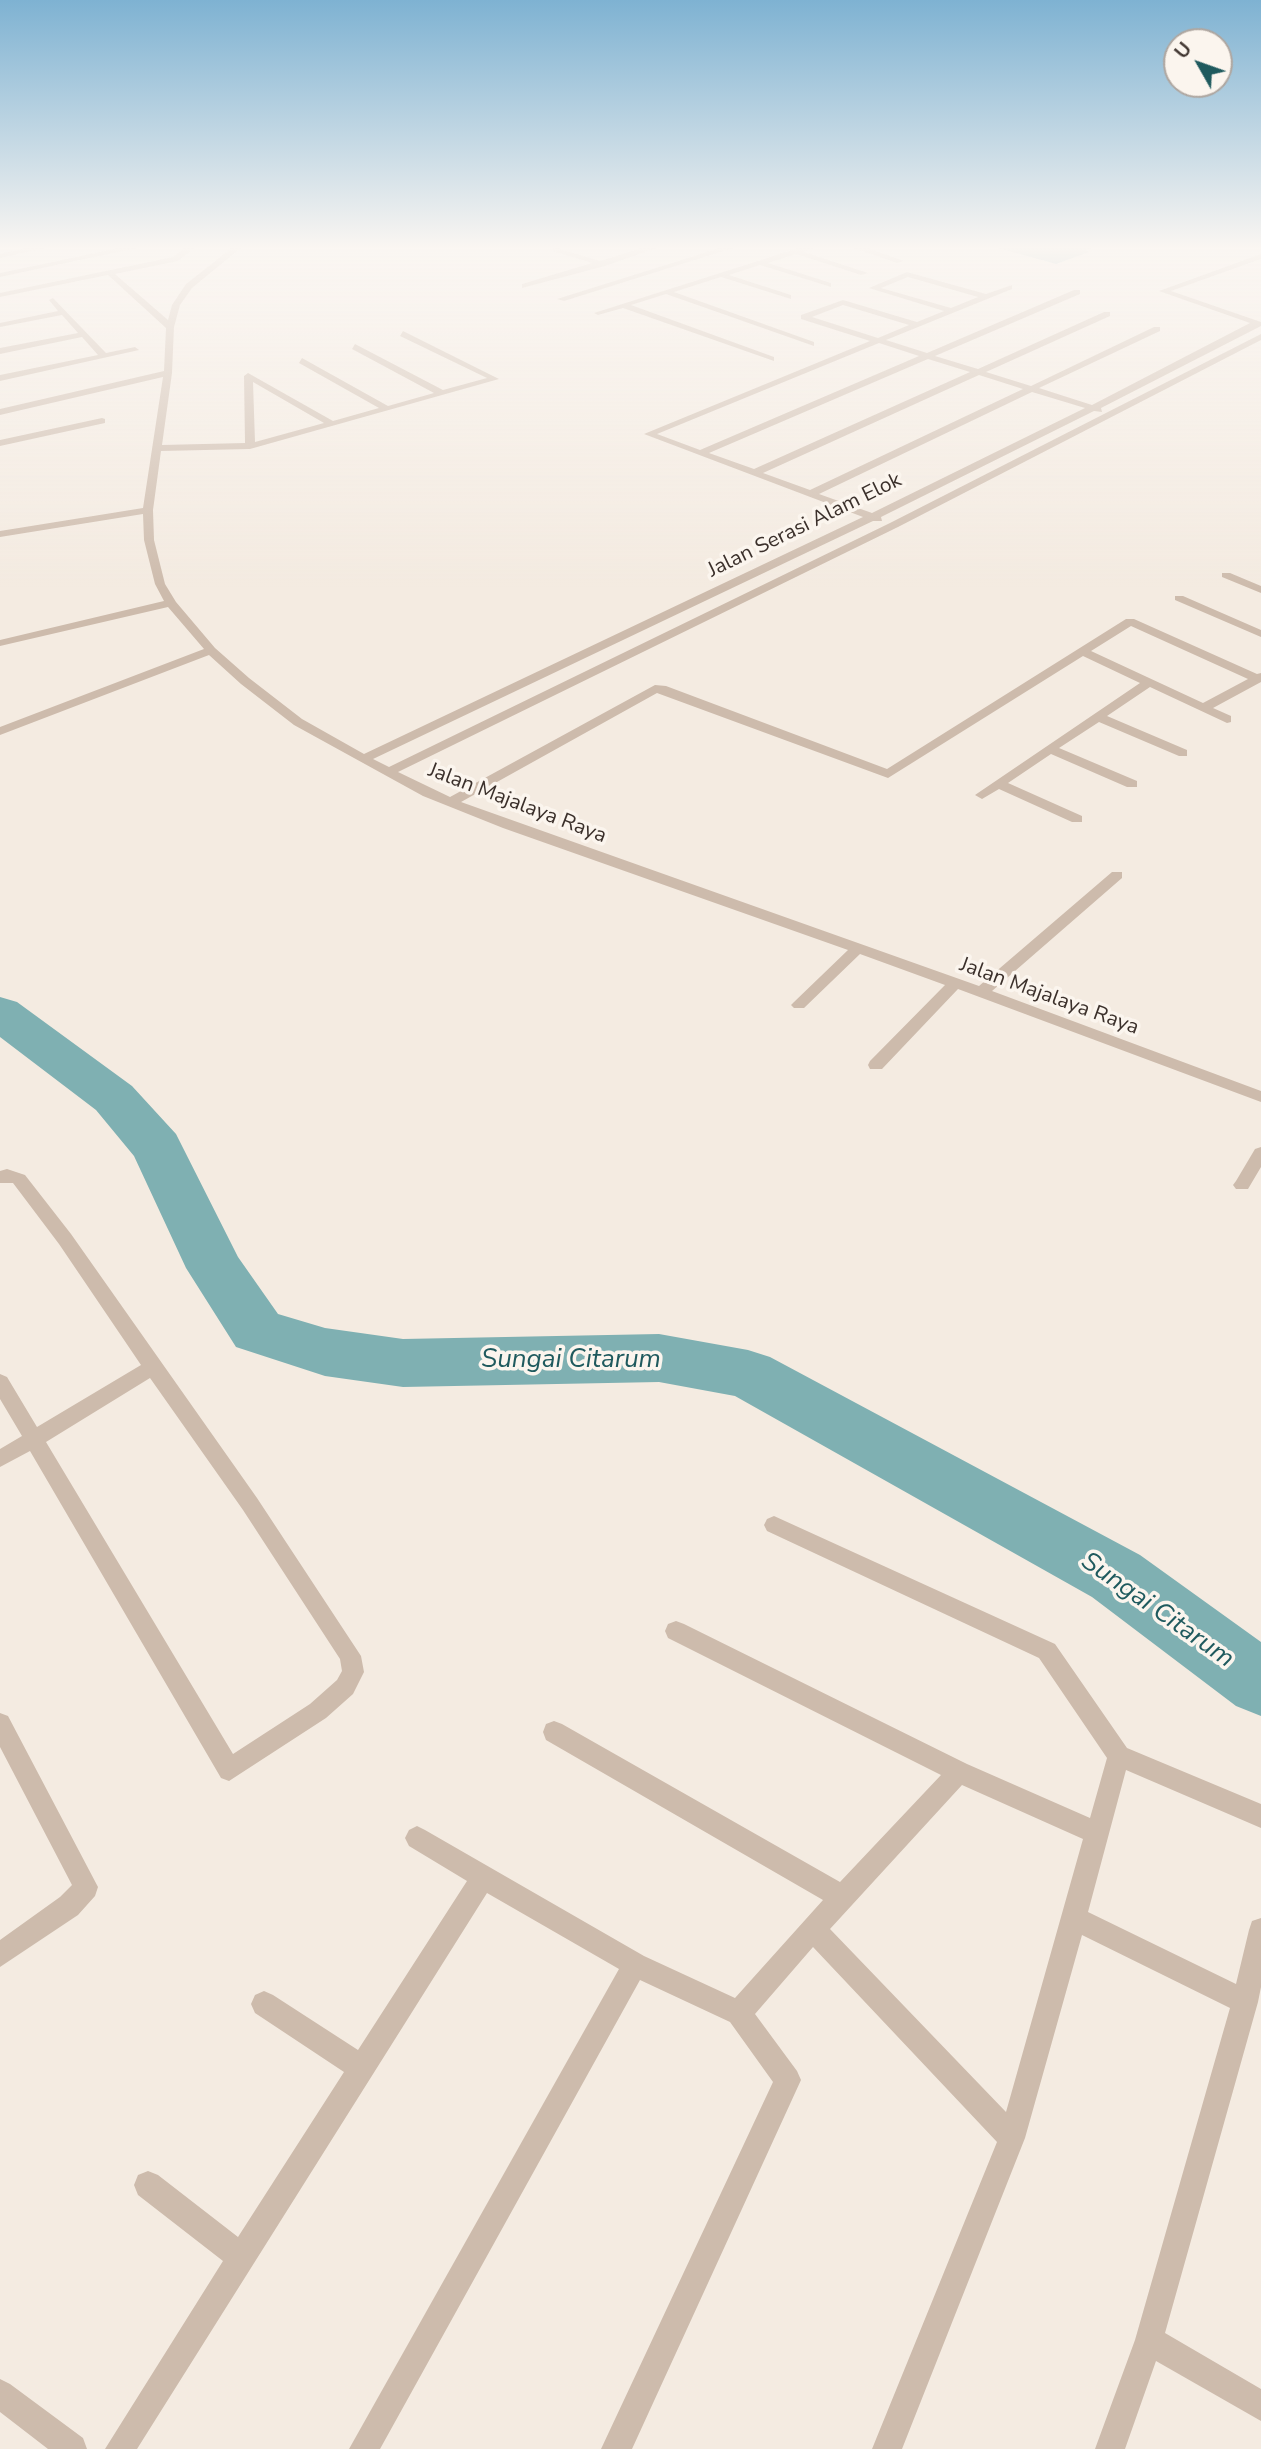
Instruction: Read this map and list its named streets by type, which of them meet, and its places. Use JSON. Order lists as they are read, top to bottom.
{
  "streets": {
    "street": ["Jalan Serasi Alam Elok", "Jalan Majalaya Raya"]
  },
  "crossings": [
    ["Jalan Serasi Alam Elok", "Jalan Majalaya Raya"]
  ],
  "water": ["Sungai Citarum"],
  "north": "top left"
}
